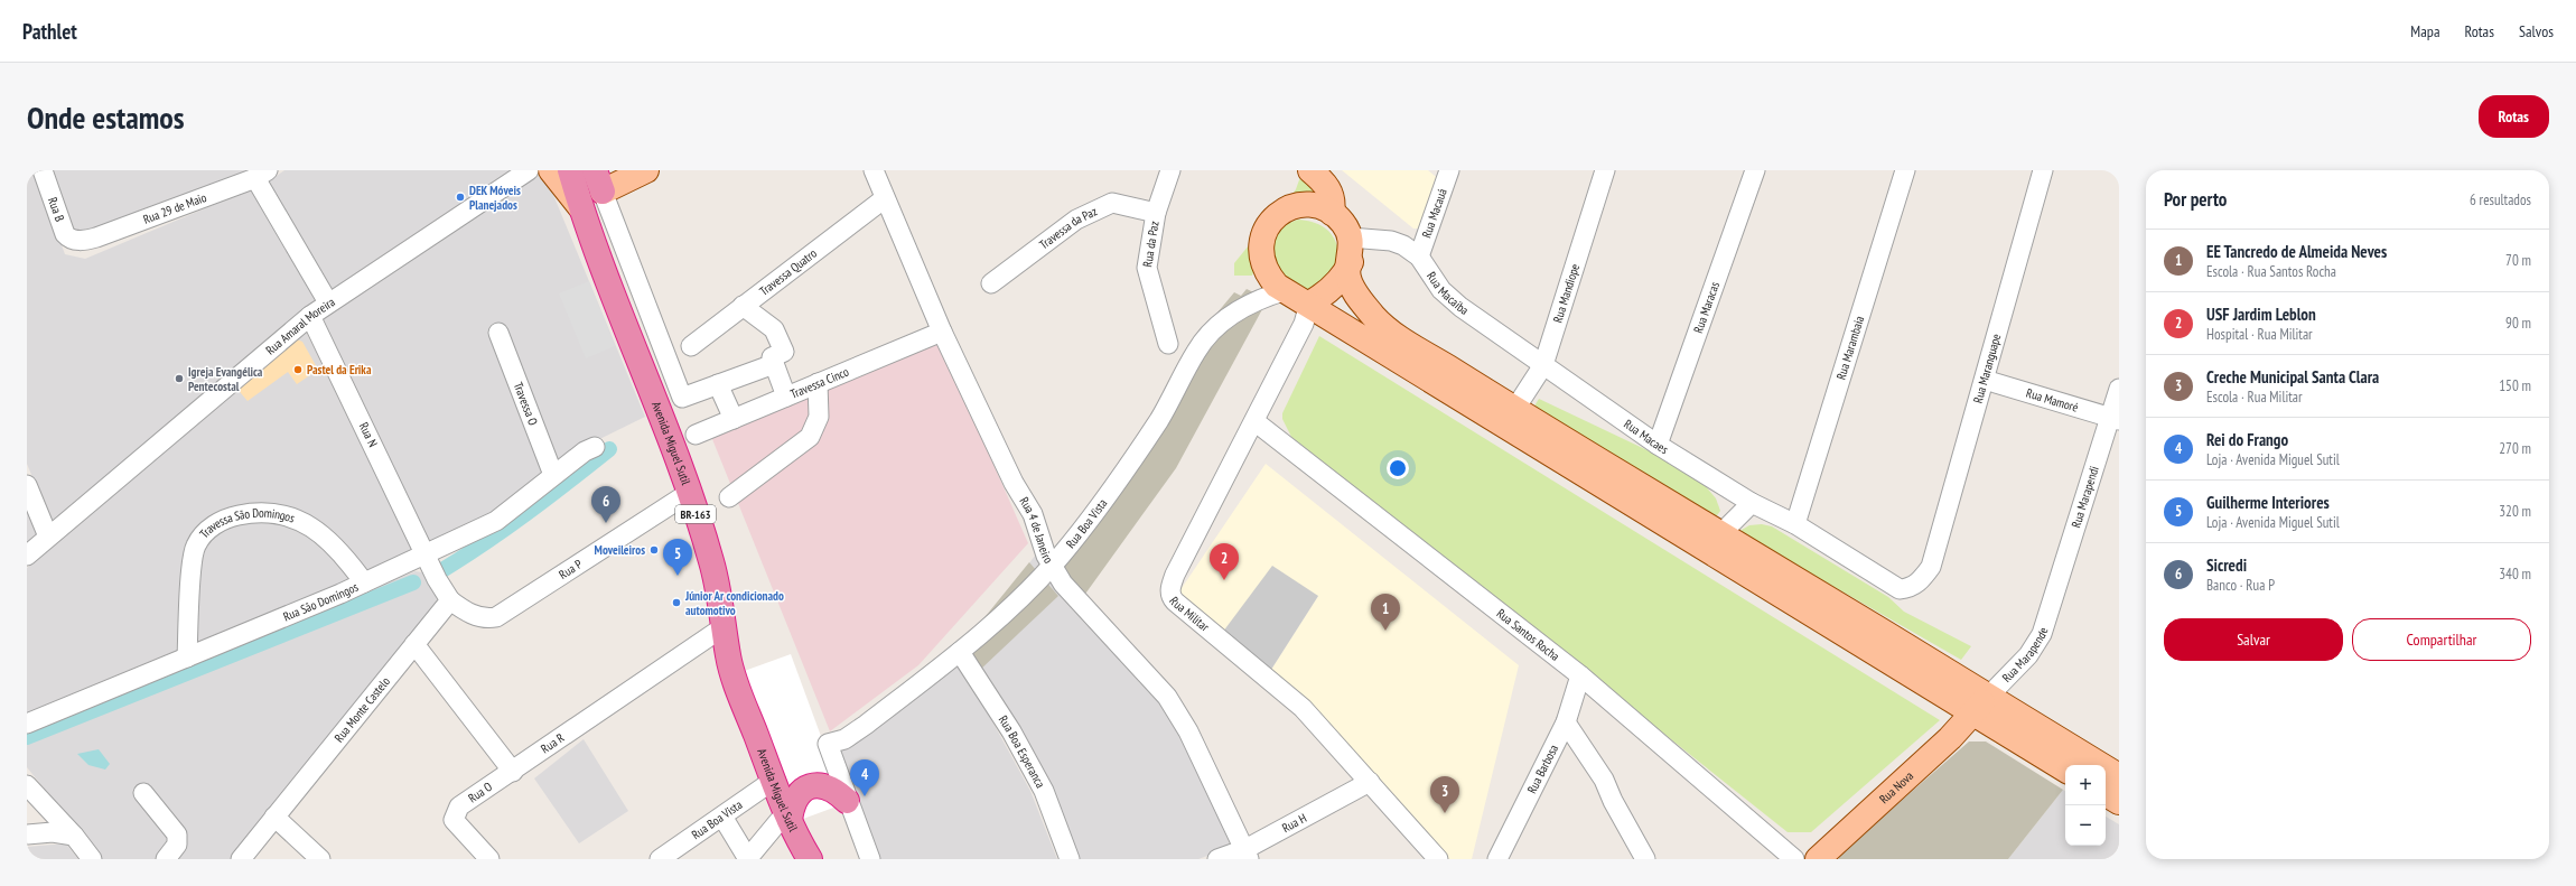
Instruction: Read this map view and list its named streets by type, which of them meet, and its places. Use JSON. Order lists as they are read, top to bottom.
{
  "streets": {
    "highway": ["Avenida Miguel Sutil", "BR-163"],
    "main road": ["Rua Nova"],
    "street": [
      "Rua 29 de Maio",
      "Rua B",
      "Rua Macauá",
      "Travessa da Paz",
      "Rua da Paz",
      "Travessa Quatro",
      "Rua Macaiba",
      "Rua Mandiope",
      "Rua Maracas",
      "Rua Amaral Moreira",
      "Rua Marambaia",
      "Rua Maranguape",
      "Travessa Cinco",
      "Rua Mamoré",
      "Travessa O",
      "Rua N",
      "Rua Macaes",
      "Rua Marapendi",
      "Rua Boa Vista",
      "Travessa São Domingos",
      "Rua 4 de Janeiro",
      "Rua P",
      "Rua São Domingos",
      "Rua Militar",
      "Rua Santos Rocha",
      "Rua Marapende",
      "Rua Monte Castelo",
      "Rua R",
      "Rua Boa Esperanca",
      "Rua Barbosa",
      "Rua O",
      "Rua H"
    ]
  },
  "crossings": [
    ["Rua 29 de Maio", "Rua B"],
    ["Rua Macauá", "Rua Macaiba"],
    ["Travessa da Paz", "Rua da Paz"],
    ["Travessa Quatro", "Rua 4 de Janeiro"],
    ["Rua Macaiba", "Rua Mandiope"],
    ["Rua Macaiba", "Rua Macaes"],
    ["Rua Macaiba", "Rua Boa Vista"],
    ["Rua Macaiba", "Rua Militar"],
    ["Rua Mandiope", "Rua Macaes"],
    ["Rua Maracas", "Rua Macaes"],
    ["Rua Amaral Moreira", "Rua N"],
    ["Rua Marambaia", "Rua Macaes"],
    ["Rua Maranguape", "Rua Mamoré"],
    ["Rua Maranguape", "Rua Macaes"],
    ["Travessa Cinco", "Rua 4 de Janeiro"],
    ["Rua Mamoré", "Rua Marapendi"],
    ["Travessa O", "Rua São Domingos"],
    ["Rua N", "Rua São Domingos"],
    ["Avenida Miguel Sutil", "Rua Boa Vista"],
    ["Avenida Miguel Sutil", "Rua P"],
    ["Avenida Miguel Sutil", "Rua R"],
    ["Rua Marapendi", "Rua Marapende"],
    ["Rua Boa Vista", "Rua 4 de Janeiro"],
    ["Rua Boa Vista", "Rua Militar"],
    ["Rua Boa Vista", "Rua Boa Esperanca"],
    ["Travessa São Domingos", "Rua São Domingos"],
    ["Rua 4 de Janeiro", "Rua H"],
    ["Rua P", "Rua Monte Castelo"],
    ["Rua Militar", "Rua Santos Rocha"],
    ["Rua Militar", "Rua H"],
    ["Rua Santos Rocha", "Rua Barbosa"],
    ["Rua Marapende", "Rua Nova"],
    ["Rua R", "Rua O"]
  ],
  "places": [
    "DEK Móveis Planejados",
    "Pastel da Erika",
    "Igreja Evangélica Pentecostal",
    "Moveileiros",
    "Júnior Ar condicionado automotivo"
  ],
  "page": {
    "header": "Pathlet",
    "nav": ["Mapa", "Rotas", "Salvos"],
    "buttons": [
      "Rotas",
      ["Salvar", "Compartilhar"]
    ],
    "title": "Onde estamos",
    "heading": ["Por perto", "6 resultados"],
    "list": [
      {
        "mark": "1",
        "name": "EE Tancredo de Almeida Neves",
        "note": "Escola · Rua Santos Rocha",
        "value": "70 m"
      },
      {
        "mark": "2",
        "name": "USF Jardim Leblon",
        "note": "Hospital · Rua Militar",
        "value": "90 m"
      },
      {
        "mark": "3",
        "name": "Creche Municipal Santa Clara",
        "note": "Escola · Rua Militar",
        "value": "150 m"
      },
      {
        "mark": "4",
        "name": "Rei do Frango",
        "note": "Loja · Avenida Miguel Sutil",
        "value": "270 m"
      },
      {
        "mark": "5",
        "name": "Guilherme Interiores",
        "note": "Loja · Avenida Miguel Sutil",
        "value": "320 m"
      },
      {
        "mark": "6",
        "name": "Sicredi",
        "note": "Banco · Rua P",
        "value": "340 m"
      }
    ],
    "pins": [
      "6",
      "5",
      "2",
      "1",
      "4",
      "3"
    ],
    "map_buttons": ["+", "−"]
  }
}
